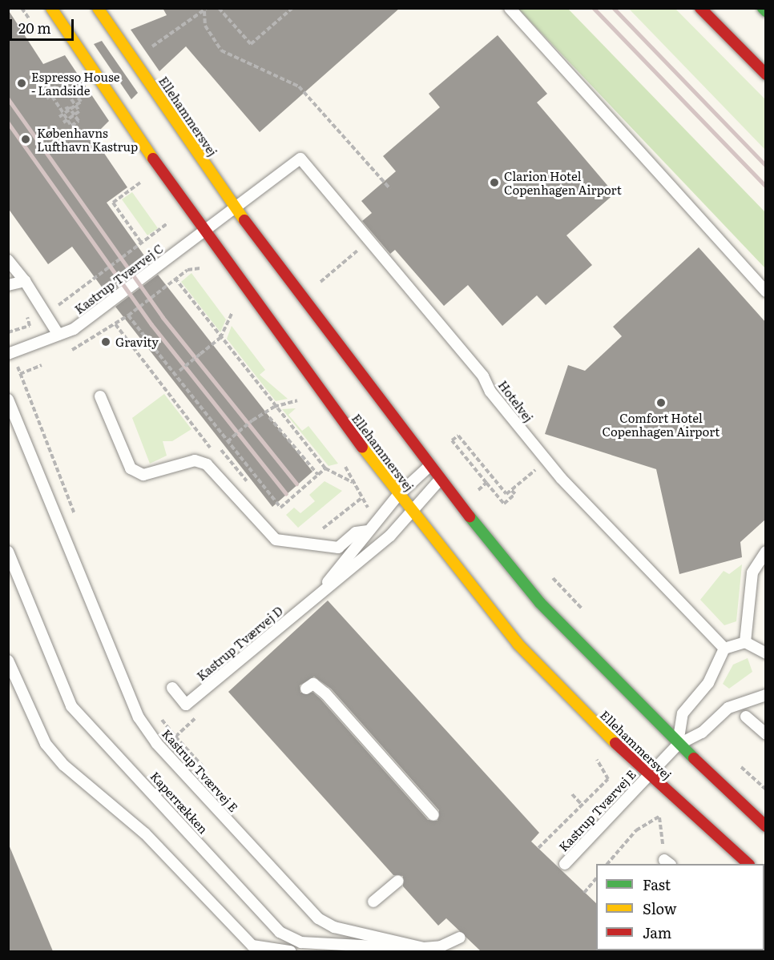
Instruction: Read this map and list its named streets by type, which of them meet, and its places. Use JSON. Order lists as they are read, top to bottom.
{
  "streets": {
    "main road": ["Ellehammersvej"],
    "lane": [
      "Kastrup Tværvej C",
      "Hotelvej",
      "Kastrup Tværvej D",
      "Kastrup Tværvej E",
      "Kaperrækken"
    ]
  },
  "crossings": [
    ["Ellehammersvej", "Kastrup Tværvej C"],
    ["Ellehammersvej", "Kastrup Tværvej D"],
    ["Ellehammersvej", "Kastrup Tværvej E"],
    ["Kastrup Tværvej C", "Hotelvej"],
    ["Kastrup Tværvej E", "Kaperrækken"]
  ],
  "places": [
    "Espresso House - Landside",
    "Københavns Lufthavn Kastrup",
    "Clarion Hotel Copenhagen Airport",
    "Gravity",
    "Comfort Hotel Copenhagen Airport"
  ],
  "legend": ["Fast", "Slow", "Jam"],
  "scale_bar": "20 m"
}
